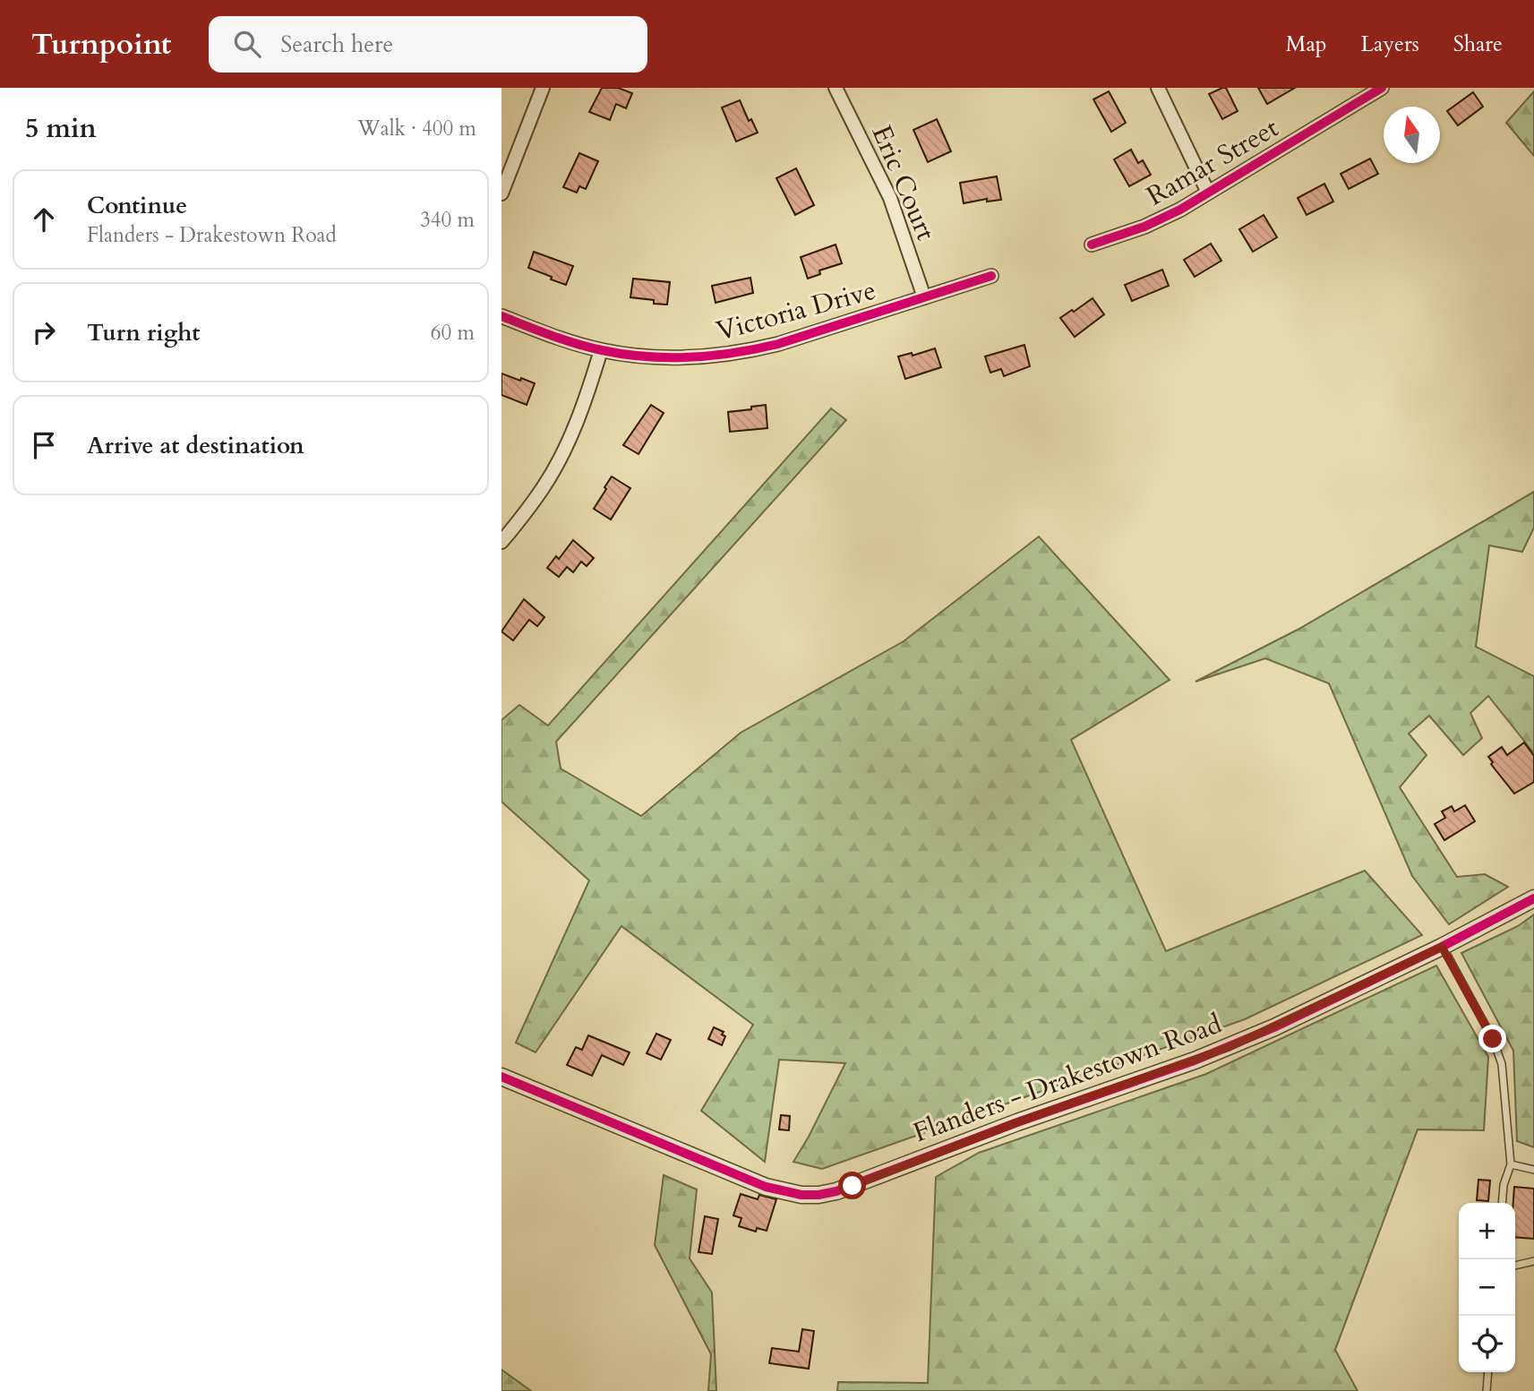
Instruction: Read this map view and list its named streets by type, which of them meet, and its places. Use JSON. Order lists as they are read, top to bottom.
{
  "streets": {
    "street": [
      "Ramar Street",
      "Eric Court",
      "Victoria Drive",
      "Flanders - Drakestown Road"
    ]
  },
  "crossings": [
    ["Eric Court", "Victoria Drive"]
  ],
  "north": "top",
  "page": {
    "header": "Turnpoint",
    "search": "Search here",
    "nav": ["Map", "Layers", "Share"],
    "heading": ["5 min", "Walk · 400 m"],
    "list": [
      ["Continue", "Flanders - Drakestown Road", "340 m"],
      ["Turn right", "60 m"],
      "Arrive at destination"
    ],
    "map_buttons": ["+", "−"]
  }
}
